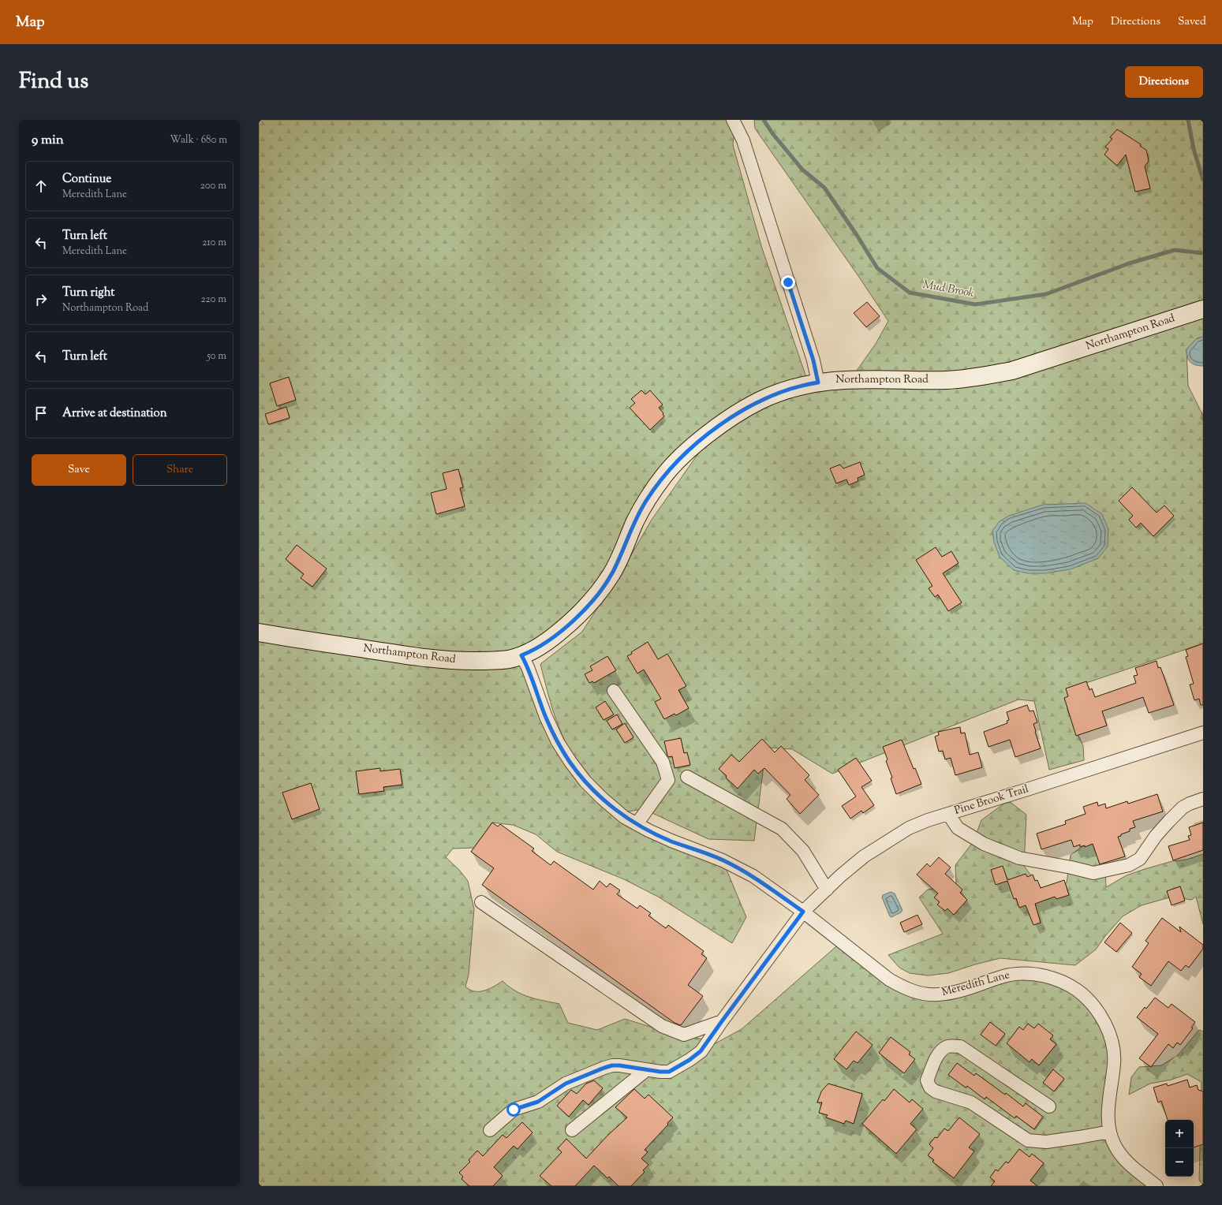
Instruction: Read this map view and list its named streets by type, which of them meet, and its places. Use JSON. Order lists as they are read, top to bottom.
{
  "streets": {
    "street": ["Northampton Road", "Pine Brook Trail", "Meredith Lane"]
  },
  "crossings": [
    ["Northampton Road", "Meredith Lane"],
    ["Pine Brook Trail", "Meredith Lane"]
  ],
  "water": ["Mud Brook"],
  "page": {
    "header": "Map",
    "nav": ["Map", "Directions", "Saved"],
    "title": "Find us",
    "buttons": [
      "Directions",
      ["Save", "Share"]
    ],
    "heading": ["9 min", "Walk · 680 m"],
    "list": [
      ["Continue", "Meredith Lane", "200 m"],
      ["Turn left", "Meredith Lane", "210 m"],
      ["Turn right", "Northampton Road", "220 m"],
      ["Turn left", "50 m"],
      "Arrive at destination"
    ],
    "map_buttons": ["+", "−"]
  }
}
